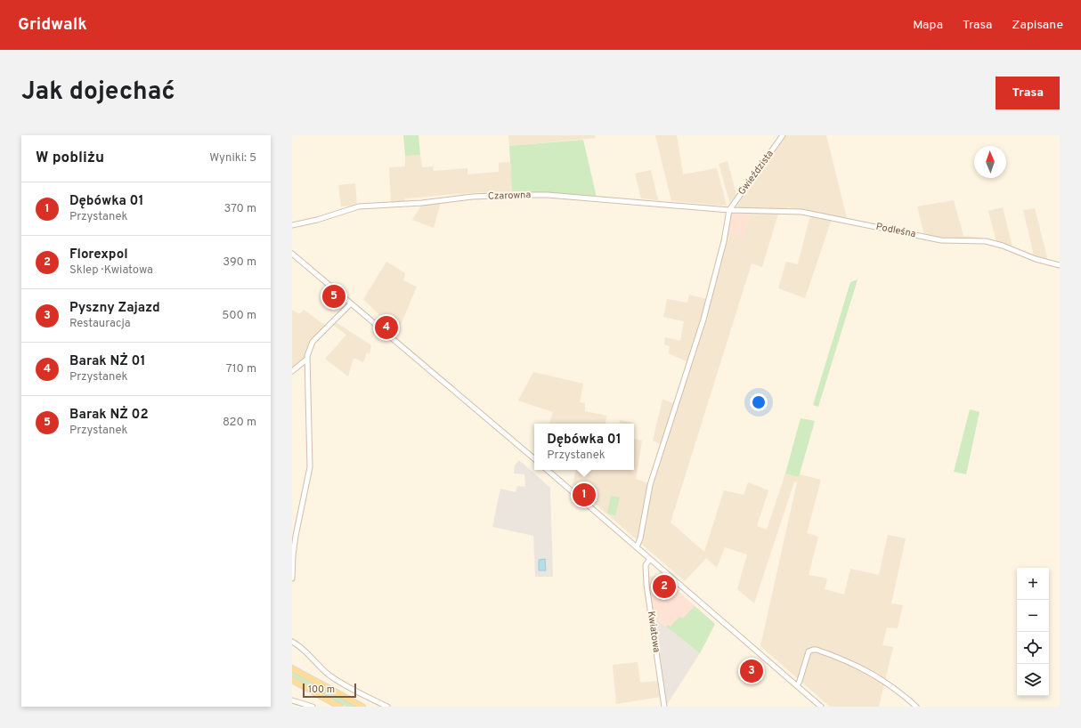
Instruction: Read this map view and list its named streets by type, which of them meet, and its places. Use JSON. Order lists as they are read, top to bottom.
{
  "streets": {
    "street": [
      "Gwieździsta",
      "Czarowna",
      "Podleśna",
      "Kwiatowa"
    ]
  },
  "crossings": [
    ["Gwieździsta", "Czarowna"],
    ["Gwieździsta", "Podleśna"],
    ["Czarowna", "Podleśna"]
  ],
  "scale_bar": "100 m",
  "north": "top",
  "page": {
    "header": "Gridwalk",
    "nav": ["Mapa", "Trasa", "Zapisane"],
    "title": "Jak dojechać",
    "buttons": "Trasa",
    "heading": ["W pobliżu", "Wyniki: 5"],
    "list": [
      {
        "mark": "1",
        "name": "Dębówka 01",
        "note": "Przystanek",
        "value": "370 m"
      },
      {
        "mark": "2",
        "name": "Florexpol",
        "note": "Sklep · Kwiatowa",
        "value": "390 m"
      },
      {
        "mark": "3",
        "name": "Pyszny Zajazd",
        "note": "Restauracja",
        "value": "500 m"
      },
      {
        "mark": "4",
        "name": "Barak NŻ 01",
        "note": "Przystanek",
        "value": "710 m"
      },
      {
        "mark": "5",
        "name": "Barak NŻ 02",
        "note": "Przystanek",
        "value": "820 m"
      }
    ],
    "pins": [
      "5",
      "4",
      "1",
      "2",
      "3"
    ],
    "popup": ["Dębówka 01", "Przystanek"],
    "map_buttons": ["+", "−"],
    "scale": "100 m"
  }
}
